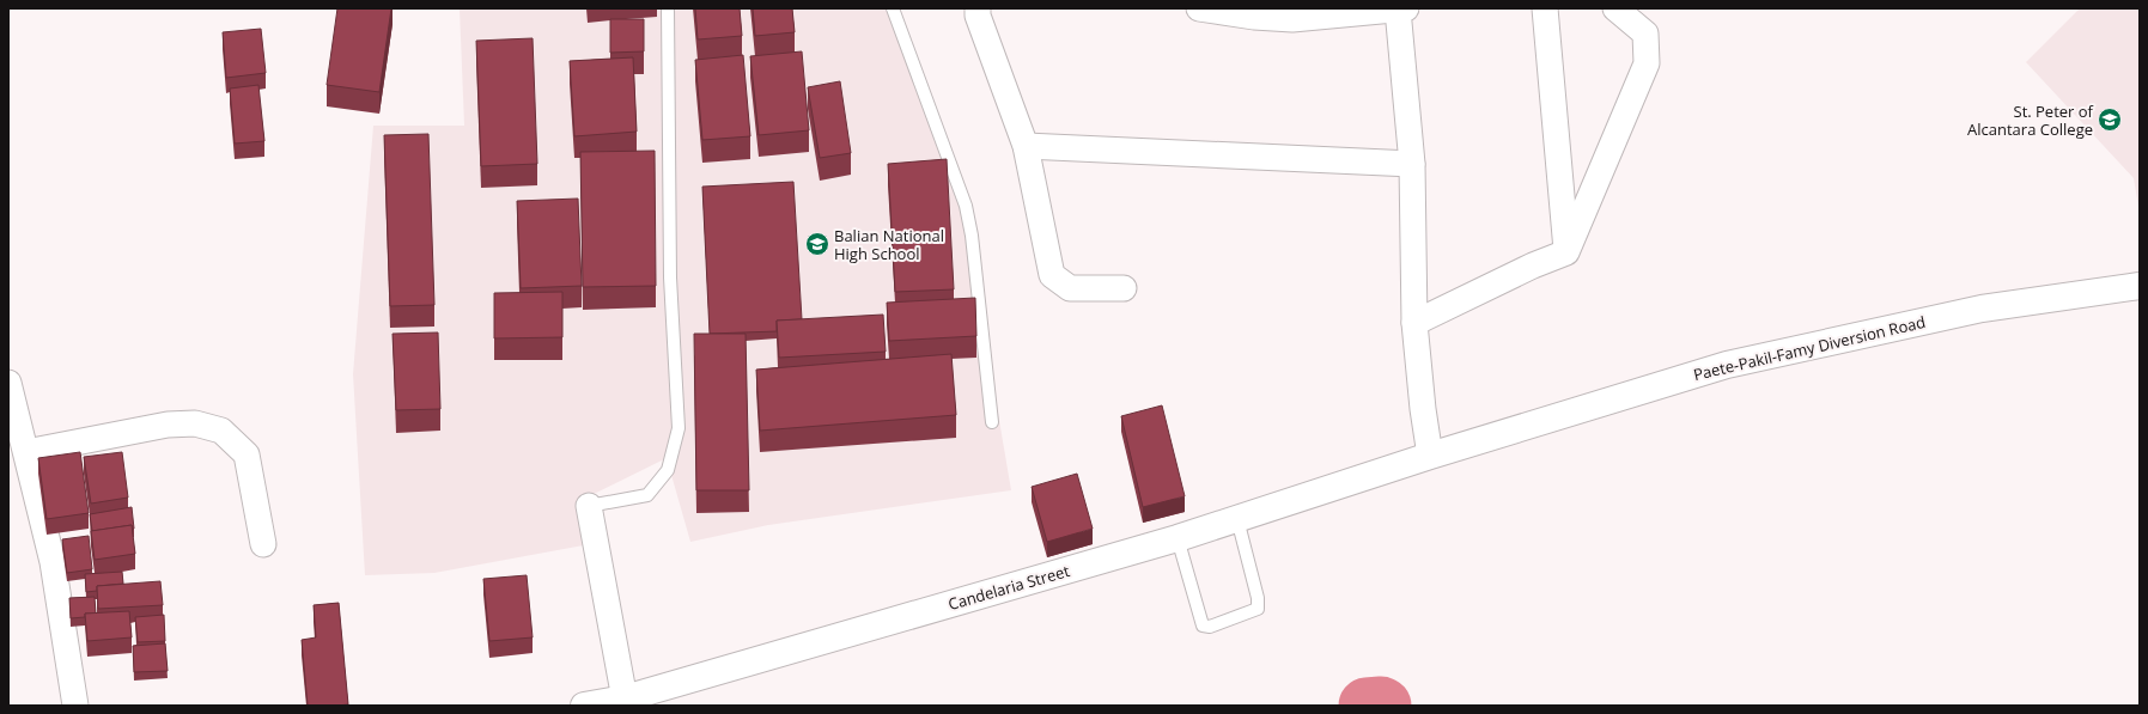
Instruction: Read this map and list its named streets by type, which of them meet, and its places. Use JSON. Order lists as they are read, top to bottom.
{
  "streets": {
    "main road": ["Paete-Pakil-Famy Diversion Road", "Candelaria Street"]
  },
  "crossings": [
    ["Paete-Pakil-Famy Diversion Road", "Candelaria Street"]
  ],
  "places": {
    "school or university": ["St. Peter of Alcantara College", "Balian National High School"]
  }
}
